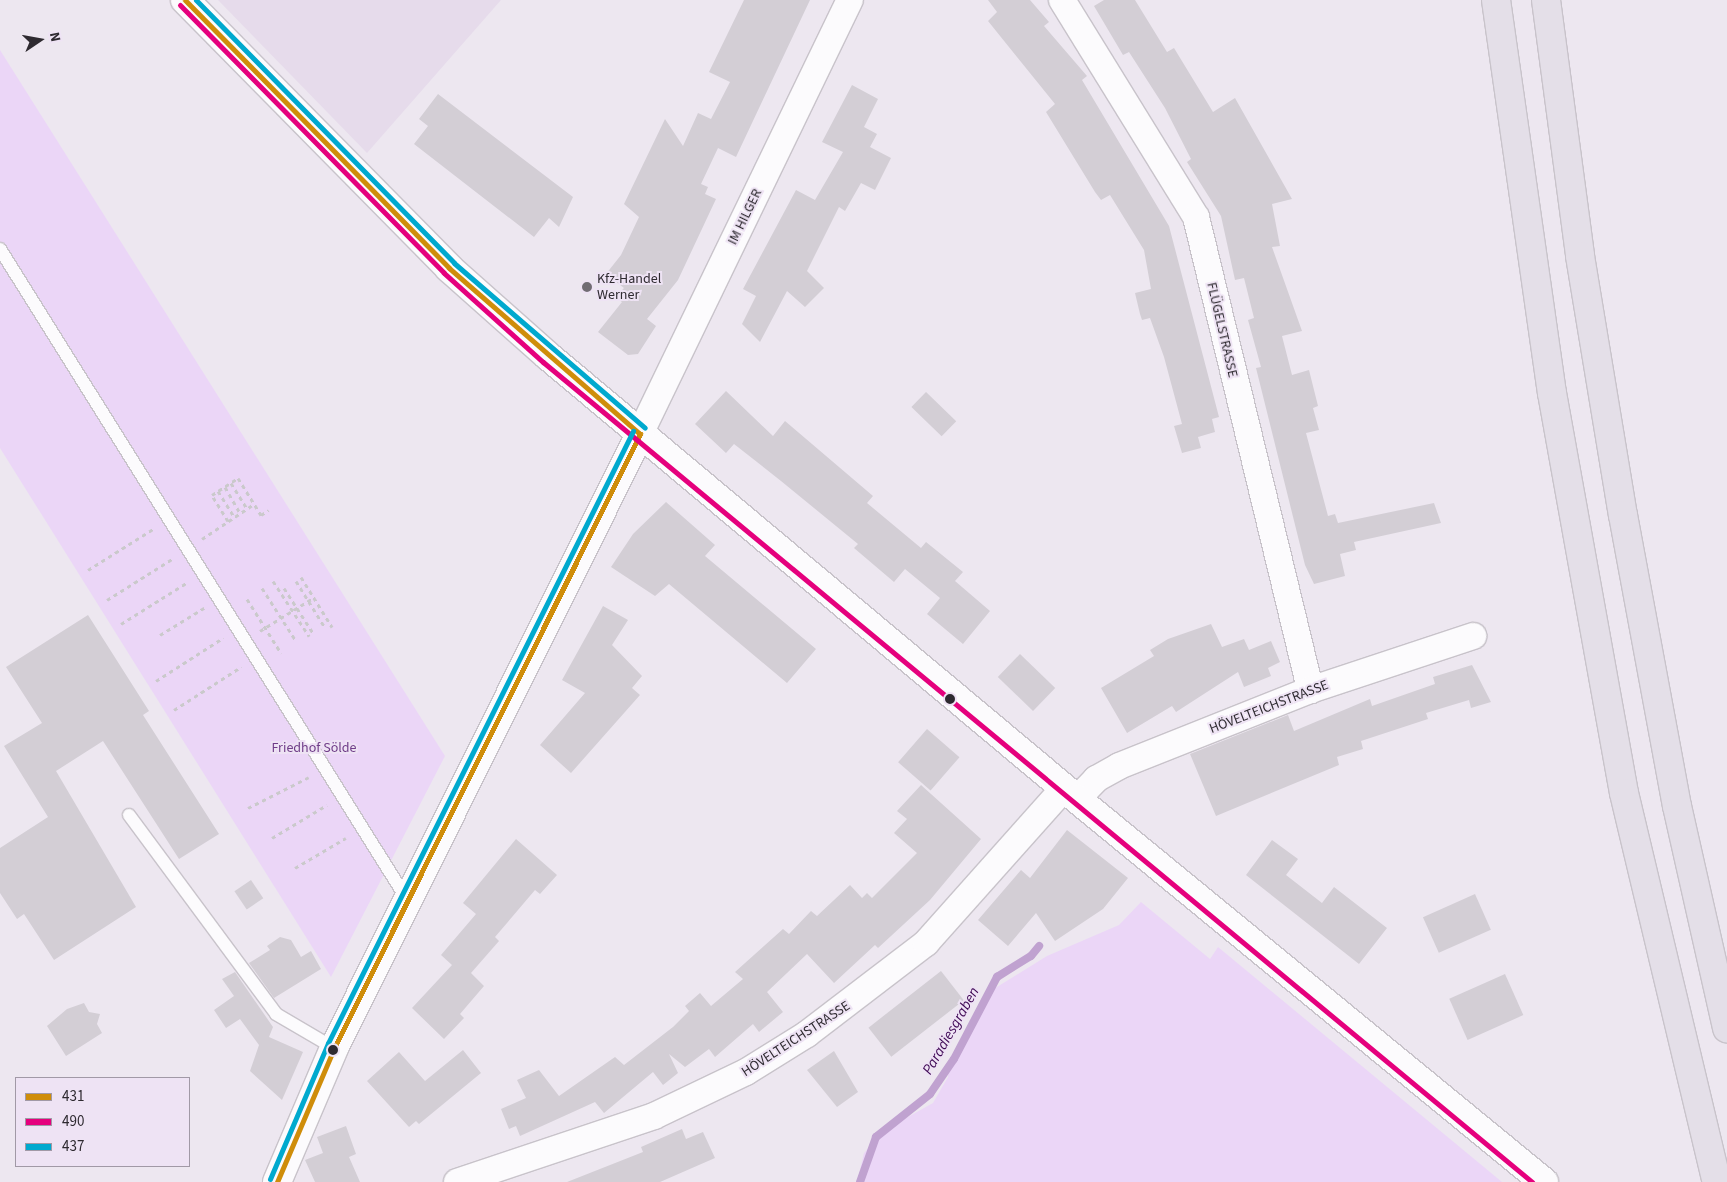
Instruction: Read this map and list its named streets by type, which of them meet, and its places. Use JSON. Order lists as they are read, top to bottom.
{
  "streets": {
    "street": ["IM HILGER", "FLÜGELSTRASSE", "HÖVELTEICHSTRASSE"]
  },
  "crossings": [
    ["FLÜGELSTRASSE", "HÖVELTEICHSTRASSE"]
  ],
  "water": ["Paradiesgraben"],
  "parks": ["Friedhof Sölde"],
  "places": ["Kfz-Handel Werner"],
  "lines": ["transit line 431", "transit line 437", "transit line 490"],
  "legend": ["431", "490", "437"],
  "north": "right"
}
